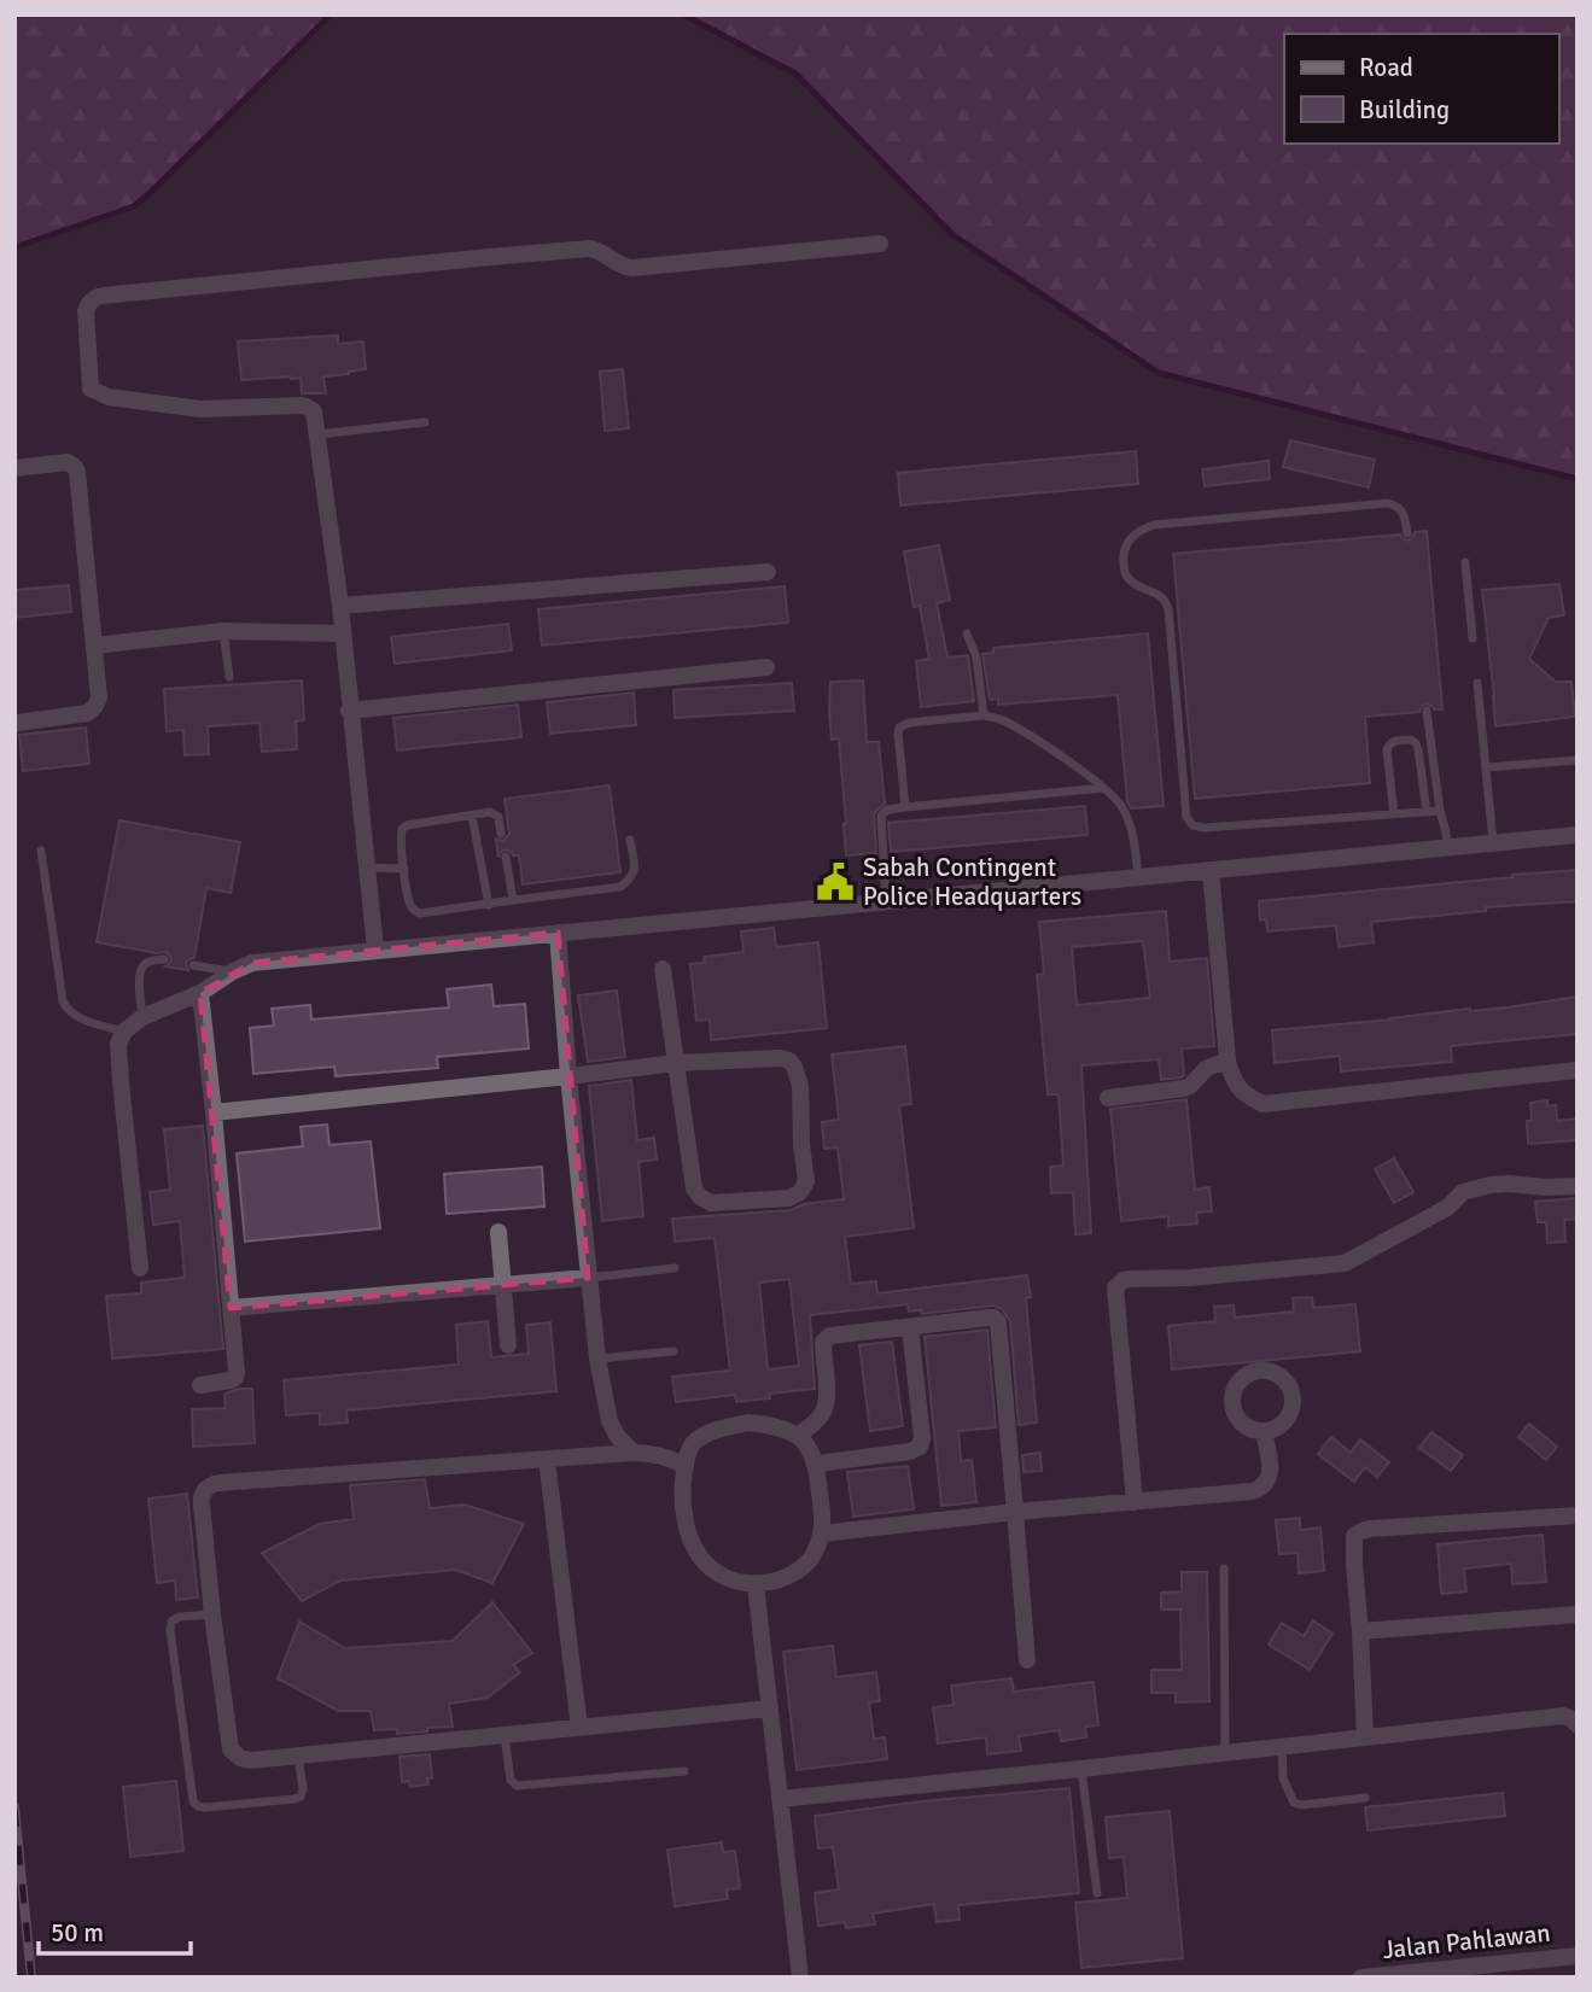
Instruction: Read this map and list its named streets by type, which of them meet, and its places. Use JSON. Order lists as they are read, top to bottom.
{
  "streets": {
    "street": ["Jalan Pahlawan"]
  },
  "places": {
    "public building": ["Sabah Contingent Police Headquarters"]
  },
  "legend": ["Road", "Building"],
  "scale_bar": "50 m"
}
